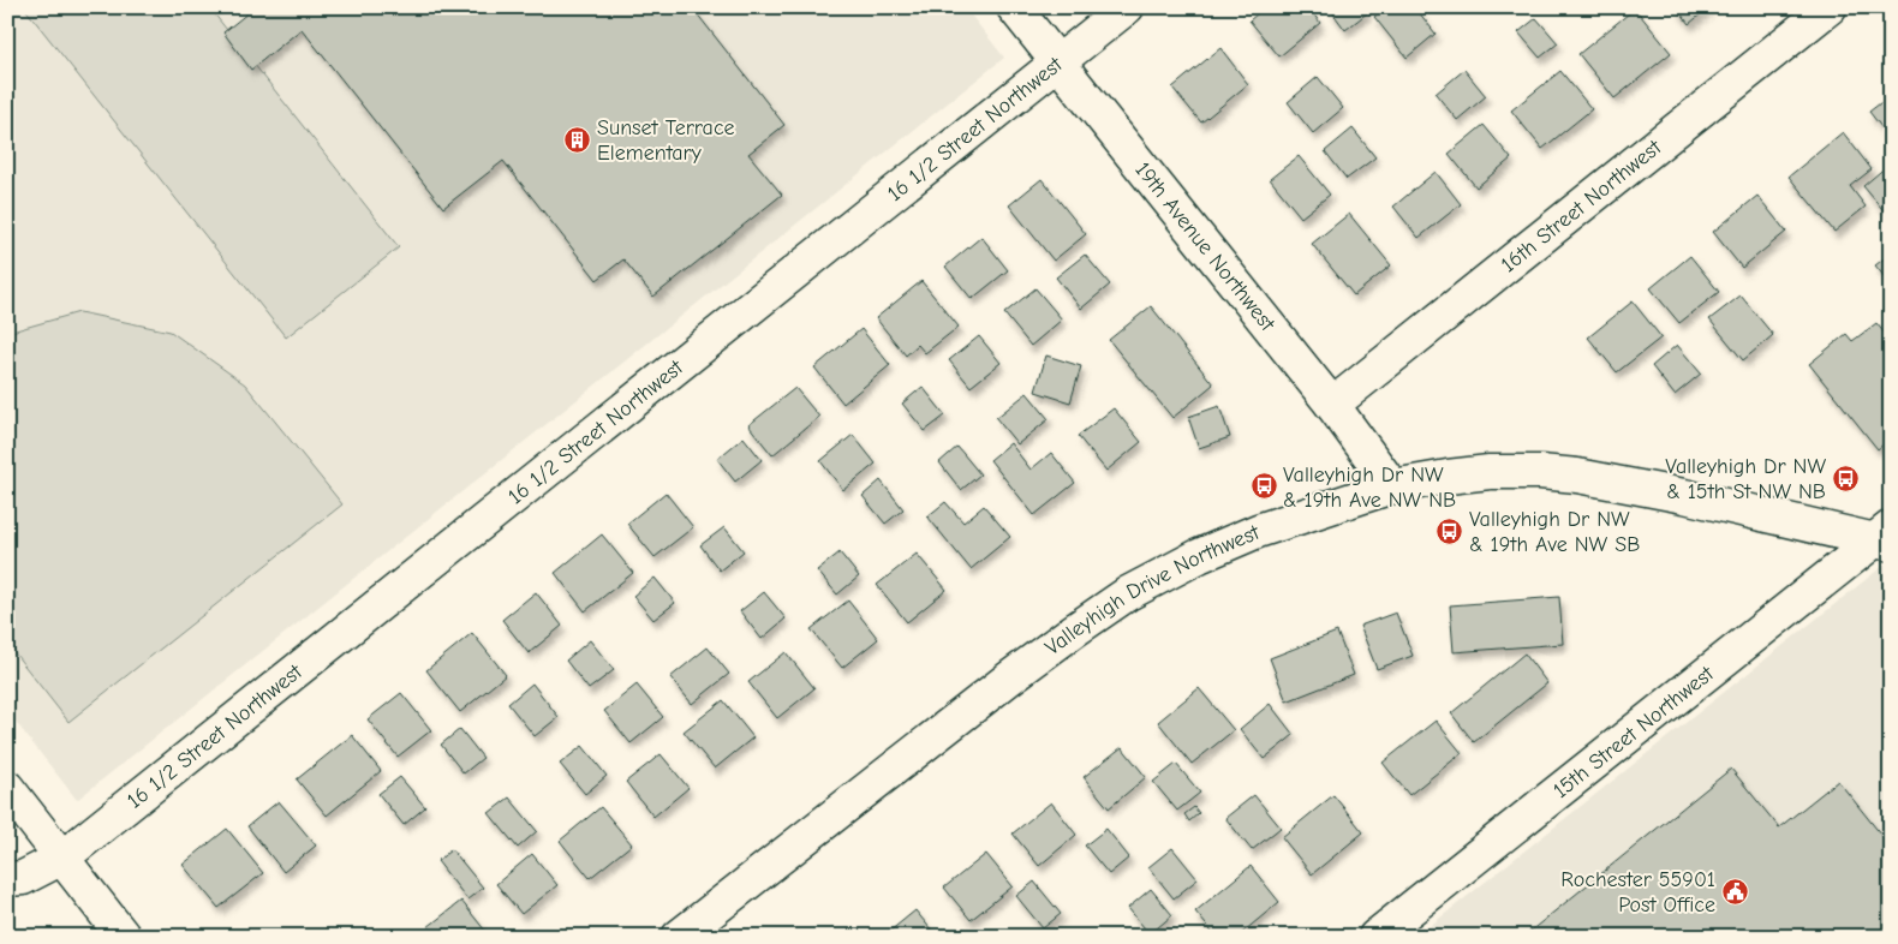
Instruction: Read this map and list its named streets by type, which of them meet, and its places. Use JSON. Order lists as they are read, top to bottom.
{
  "streets": {
    "street": [
      "16 1/2 Street Northwest",
      "16th Street Northwest",
      "19th Avenue Northwest",
      "Valleyhigh Drive Northwest",
      "15th Street Northwest"
    ]
  },
  "crossings": [
    ["16 1/2 Street Northwest", "19th Avenue Northwest"],
    ["16th Street Northwest", "19th Avenue Northwest"],
    ["19th Avenue Northwest", "Valleyhigh Drive Northwest"],
    ["Valleyhigh Drive Northwest", "15th Street Northwest"]
  ],
  "places": {
    "building": ["Sunset Terrace Elementary"],
    "bus stop": ["Valleyhigh Dr NW & 15th St NW NB", "Valleyhigh Dr NW & 19th Ave NW NB", "Valleyhigh Dr NW & 19th Ave NW SB"],
    "public building": ["Rochester 55901 Post Office"]
  }
}
